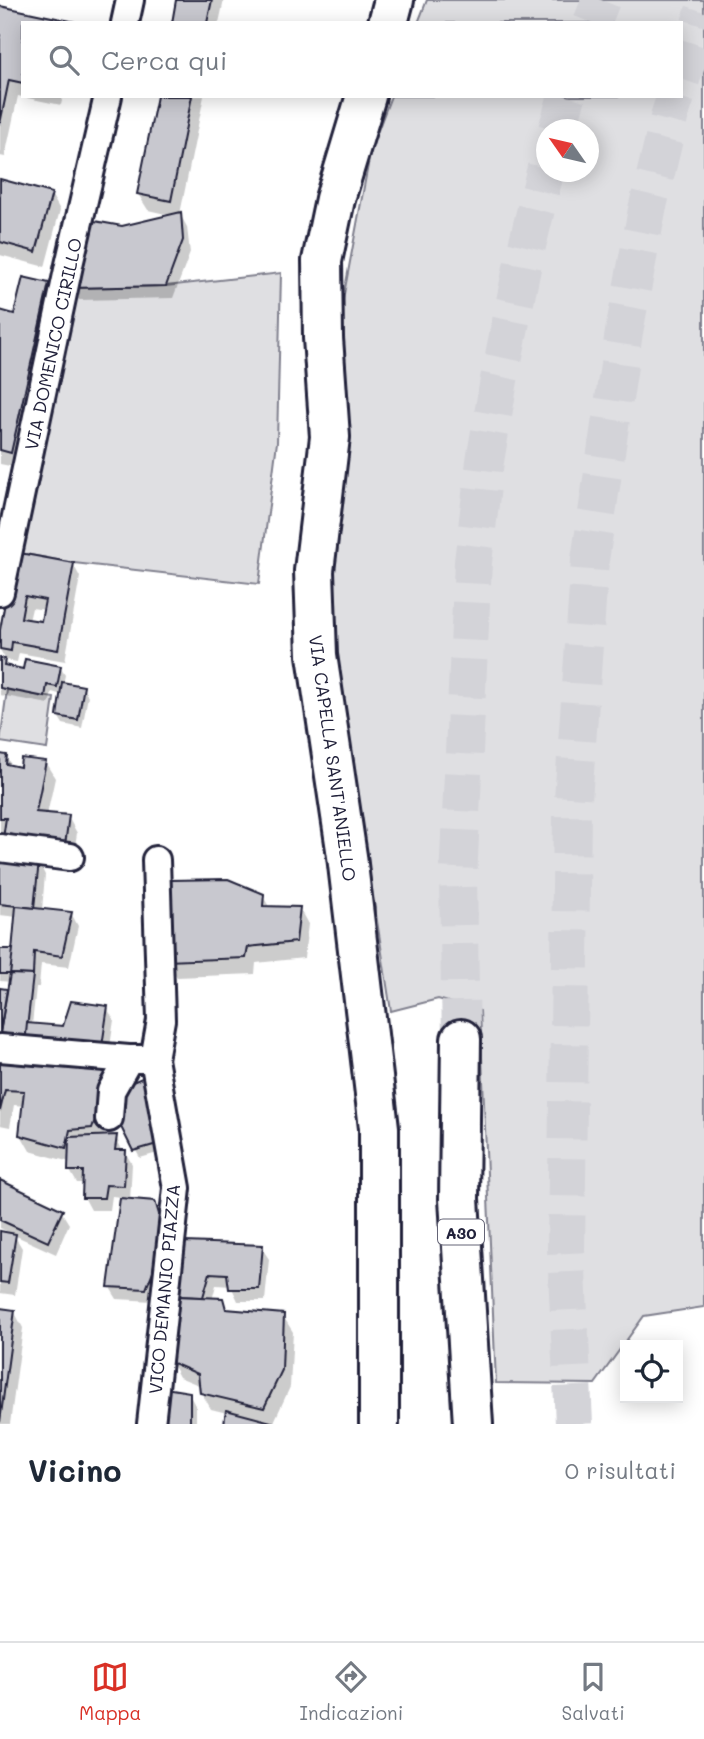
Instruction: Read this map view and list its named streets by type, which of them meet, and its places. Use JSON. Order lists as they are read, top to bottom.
{
  "streets": {
    "main road": ["VIA CAPELLA SANT'ANIELLO", "A30"],
    "street": ["VIA DOMENICO CIRILLO", "VICO DEMANIO PIAZZA"]
  },
  "north": "top left",
  "page": {
    "search": "Cerca qui",
    "heading": ["Vicino", "0 risultati"],
    "nav": ["Mappa", "Indicazioni", "Salvati"]
  }
}
